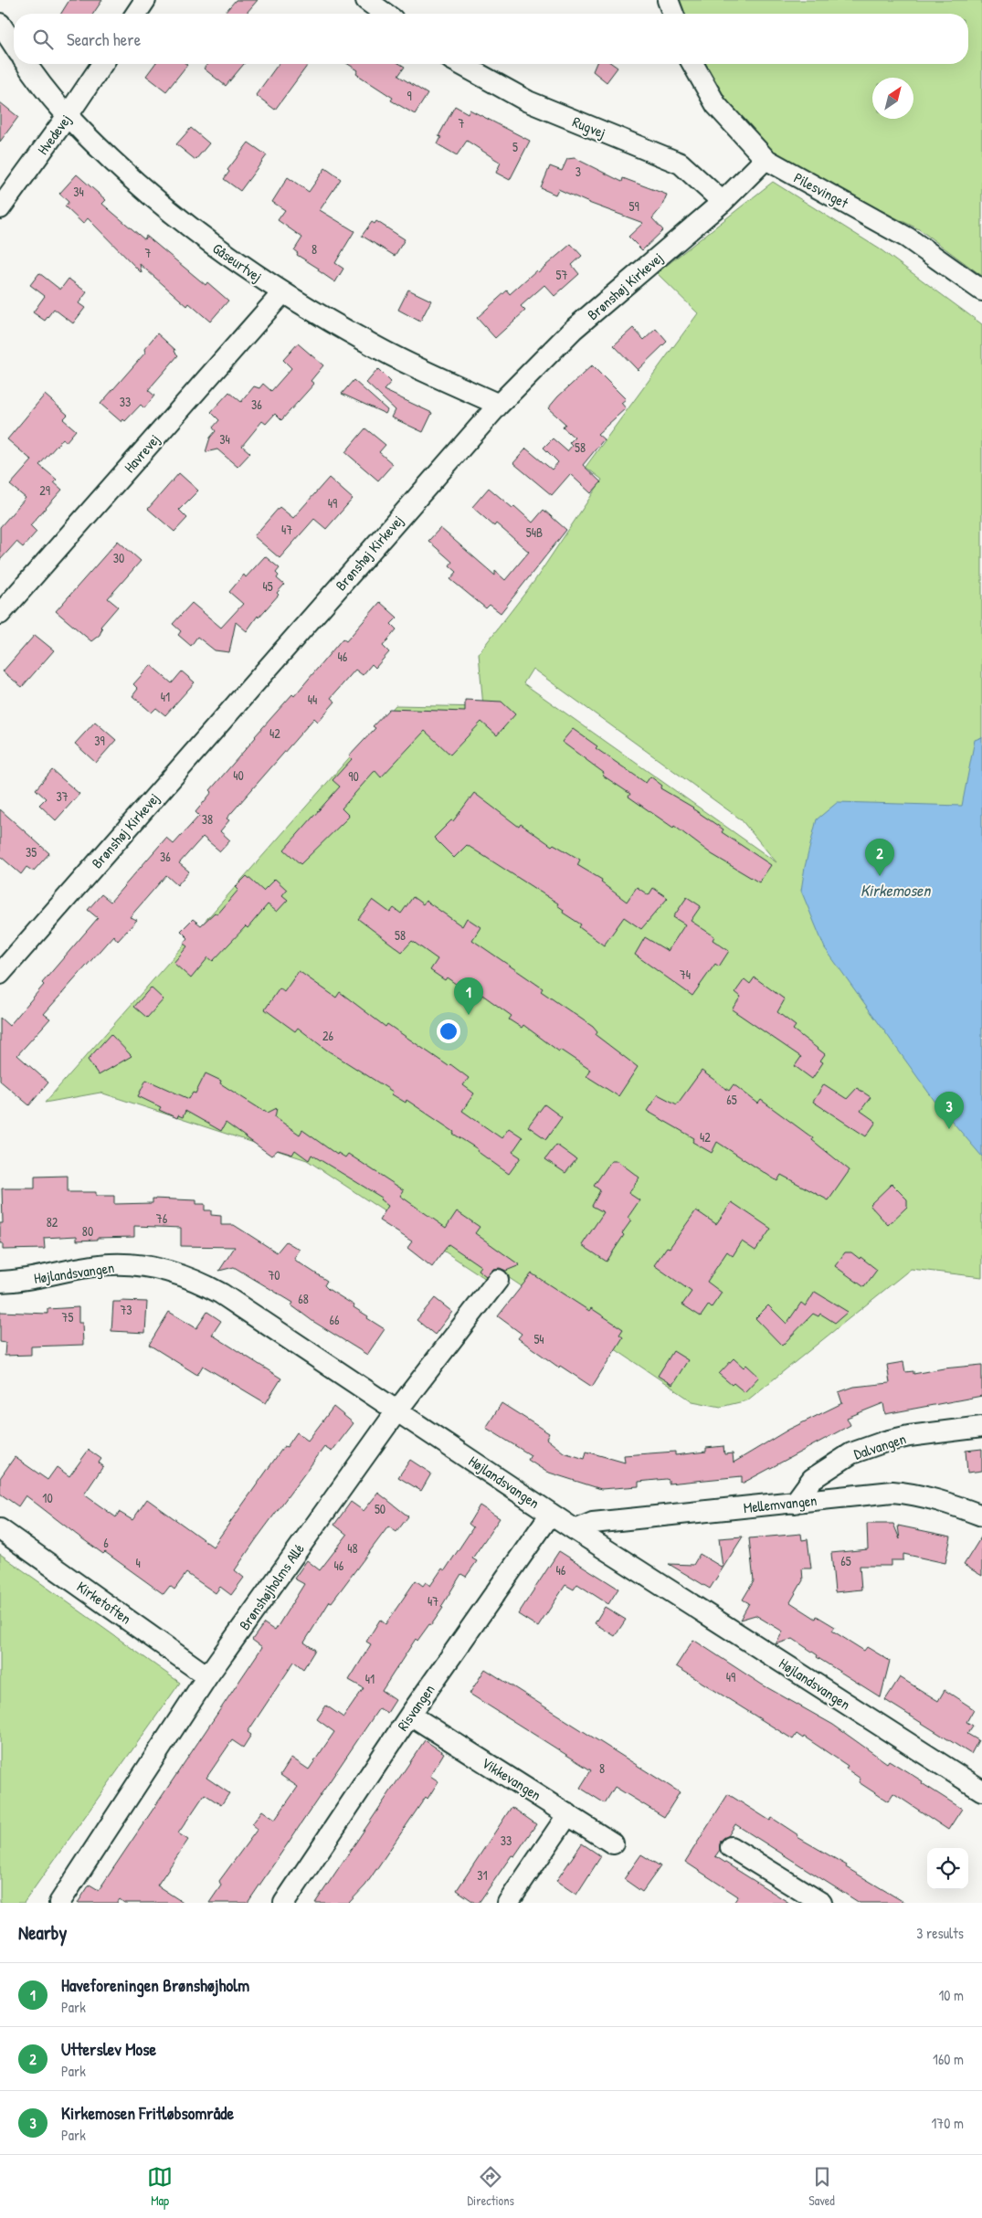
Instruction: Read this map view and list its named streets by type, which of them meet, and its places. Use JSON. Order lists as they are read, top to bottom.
{
  "streets": {
    "street": [
      "Rugvej",
      "Hvedevej",
      "Pilesvinget",
      "Gåseurtvej",
      "Brønshøj Kirkevej",
      "Havrevej",
      "Højlandsvangen",
      "Dalvangen",
      "Mellemvangen",
      "Brønshøjholms Allé",
      "Kirketoften",
      "Risvangen",
      "Vikkevangen"
    ]
  },
  "crossings": [
    ["Rugvej", "Brønshøj Kirkevej"],
    ["Hvedevej", "Gåseurtvej"],
    ["Pilesvinget", "Brønshøj Kirkevej"],
    ["Gåseurtvej", "Brønshøj Kirkevej"],
    ["Gåseurtvej", "Havrevej"],
    ["Højlandsvangen", "Mellemvangen"],
    ["Højlandsvangen", "Brønshøjholms Allé"],
    ["Højlandsvangen", "Risvangen"],
    ["Dalvangen", "Mellemvangen"],
    ["Brønshøjholms Allé", "Kirketoften"],
    ["Risvangen", "Vikkevangen"]
  ],
  "water": ["Kirkemosen"],
  "house_numbers": [
    "9",
    "7",
    "5",
    "3",
    "34",
    "59",
    "8",
    "7",
    "57",
    "33",
    "36",
    "34",
    "58",
    "29",
    "49",
    "47",
    "54B",
    "30",
    "45",
    "46",
    "41",
    "44",
    "42",
    "39",
    "40",
    "90",
    "37",
    "38",
    "35",
    "36",
    "58",
    "74",
    "26",
    "65",
    "42",
    "76",
    "82",
    "80",
    "70",
    "68",
    "73",
    "75",
    "66",
    "54",
    "10",
    "50",
    "6",
    "48",
    "65",
    "4",
    "46",
    "46",
    "47",
    "49",
    "41",
    "8",
    "33",
    "31"
  ],
  "north": "top right",
  "page": {
    "search": "Search here",
    "pins": ["2", "1", "3"],
    "heading": ["Nearby", "3 results"],
    "list": [
      {
        "mark": "1",
        "name": "Haveforeningen Brønshøjholm",
        "note": "Park",
        "value": "10 m"
      },
      {
        "mark": "2",
        "name": "Utterslev Mose",
        "note": "Park",
        "value": "160 m"
      },
      {
        "mark": "3",
        "name": "Kirkemosen Fritløbsområde",
        "note": "Park",
        "value": "170 m"
      }
    ],
    "nav": ["Map", "Directions", "Saved"]
  }
}
